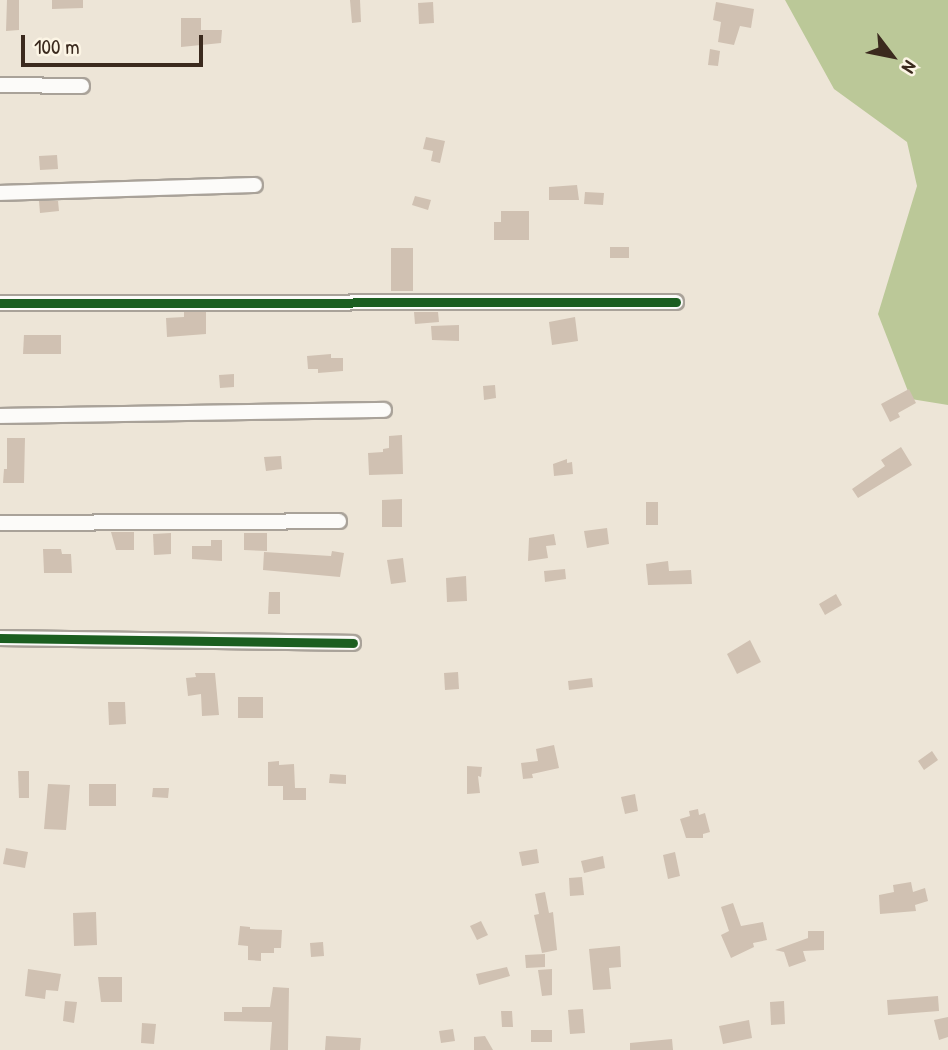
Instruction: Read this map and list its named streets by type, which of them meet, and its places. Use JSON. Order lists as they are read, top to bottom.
{
  "scale_bar": "100 m",
  "north": "bottom right"
}
